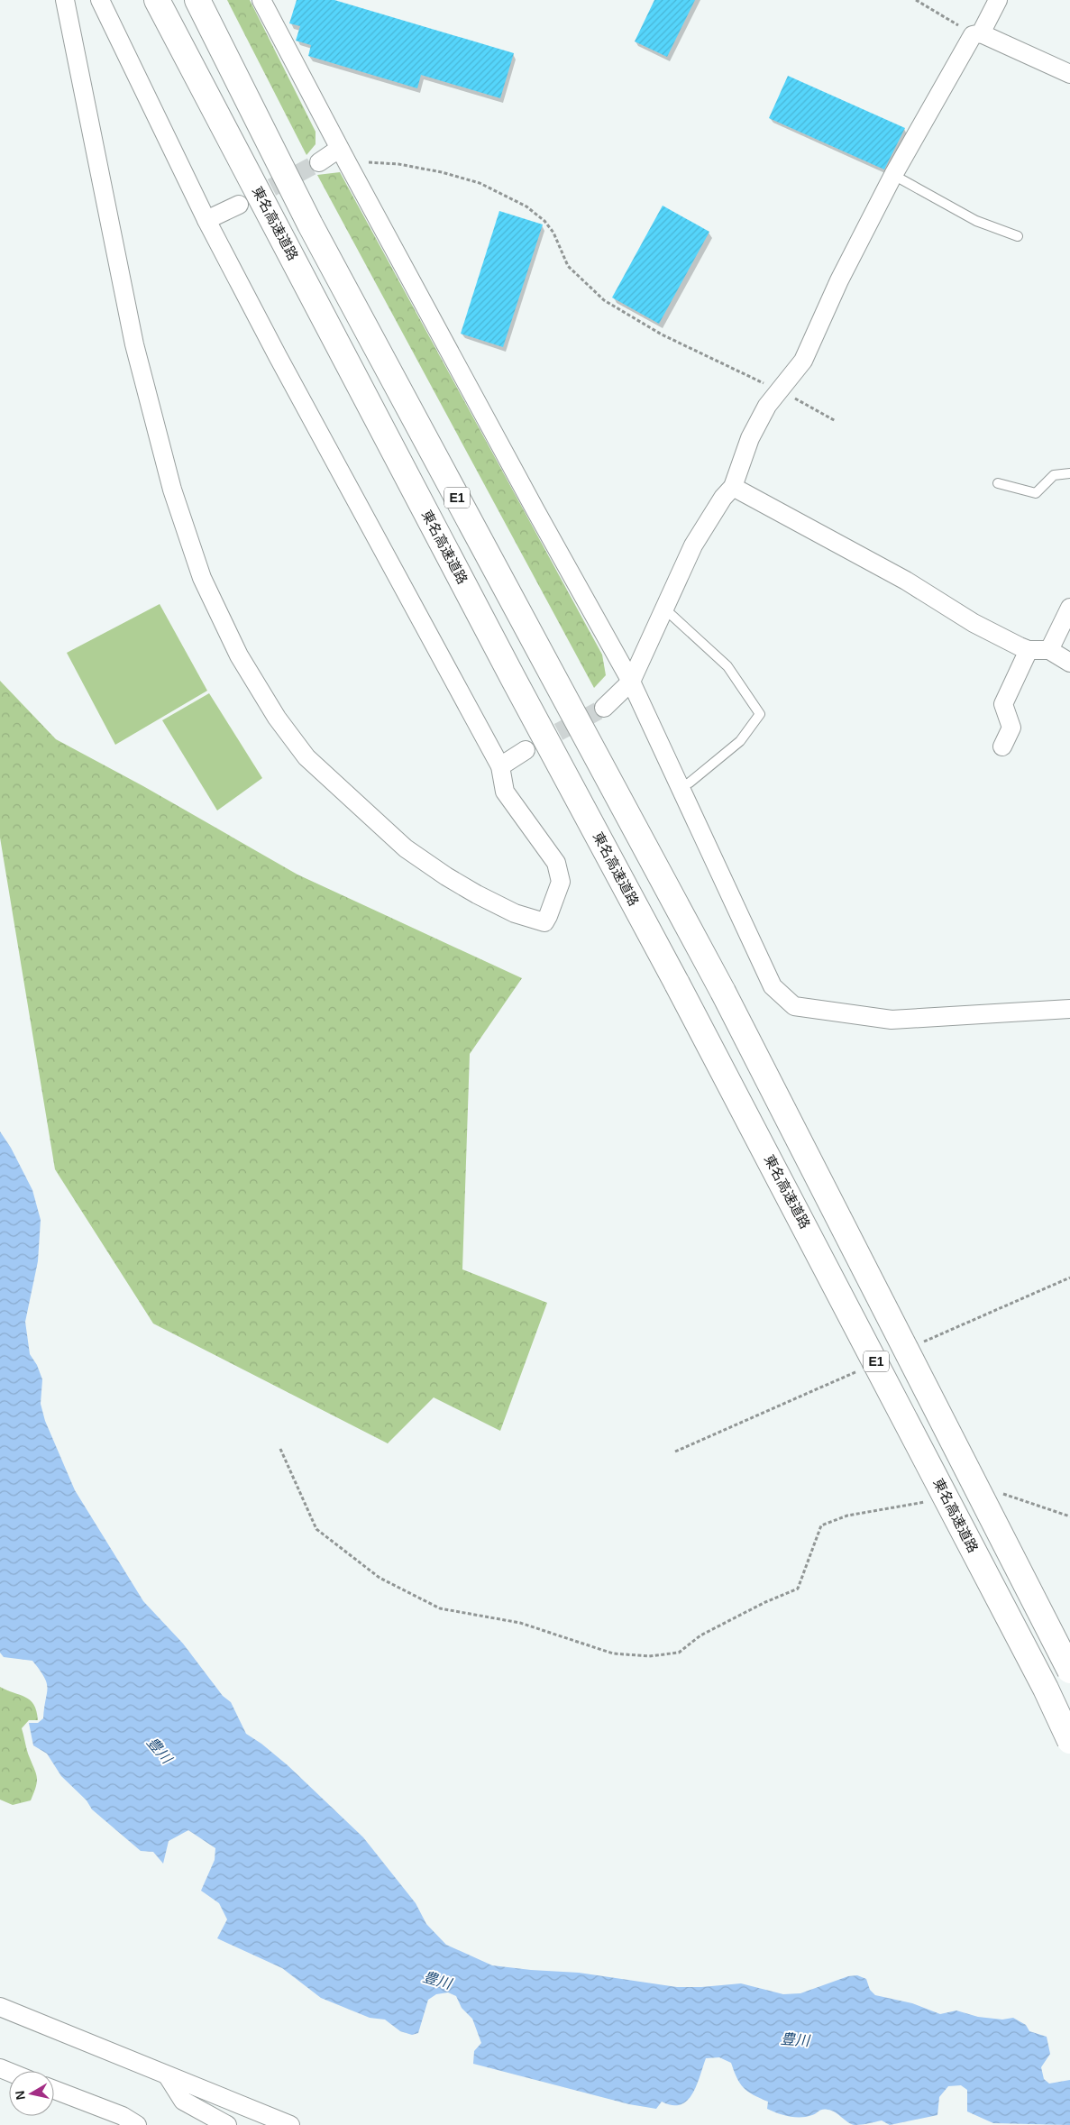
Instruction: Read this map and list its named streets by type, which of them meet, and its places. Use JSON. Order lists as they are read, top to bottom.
{
  "streets": {
    "highway": ["東名高速道路", "E1"]
  },
  "water": ["豊川"],
  "north": "left"
}
